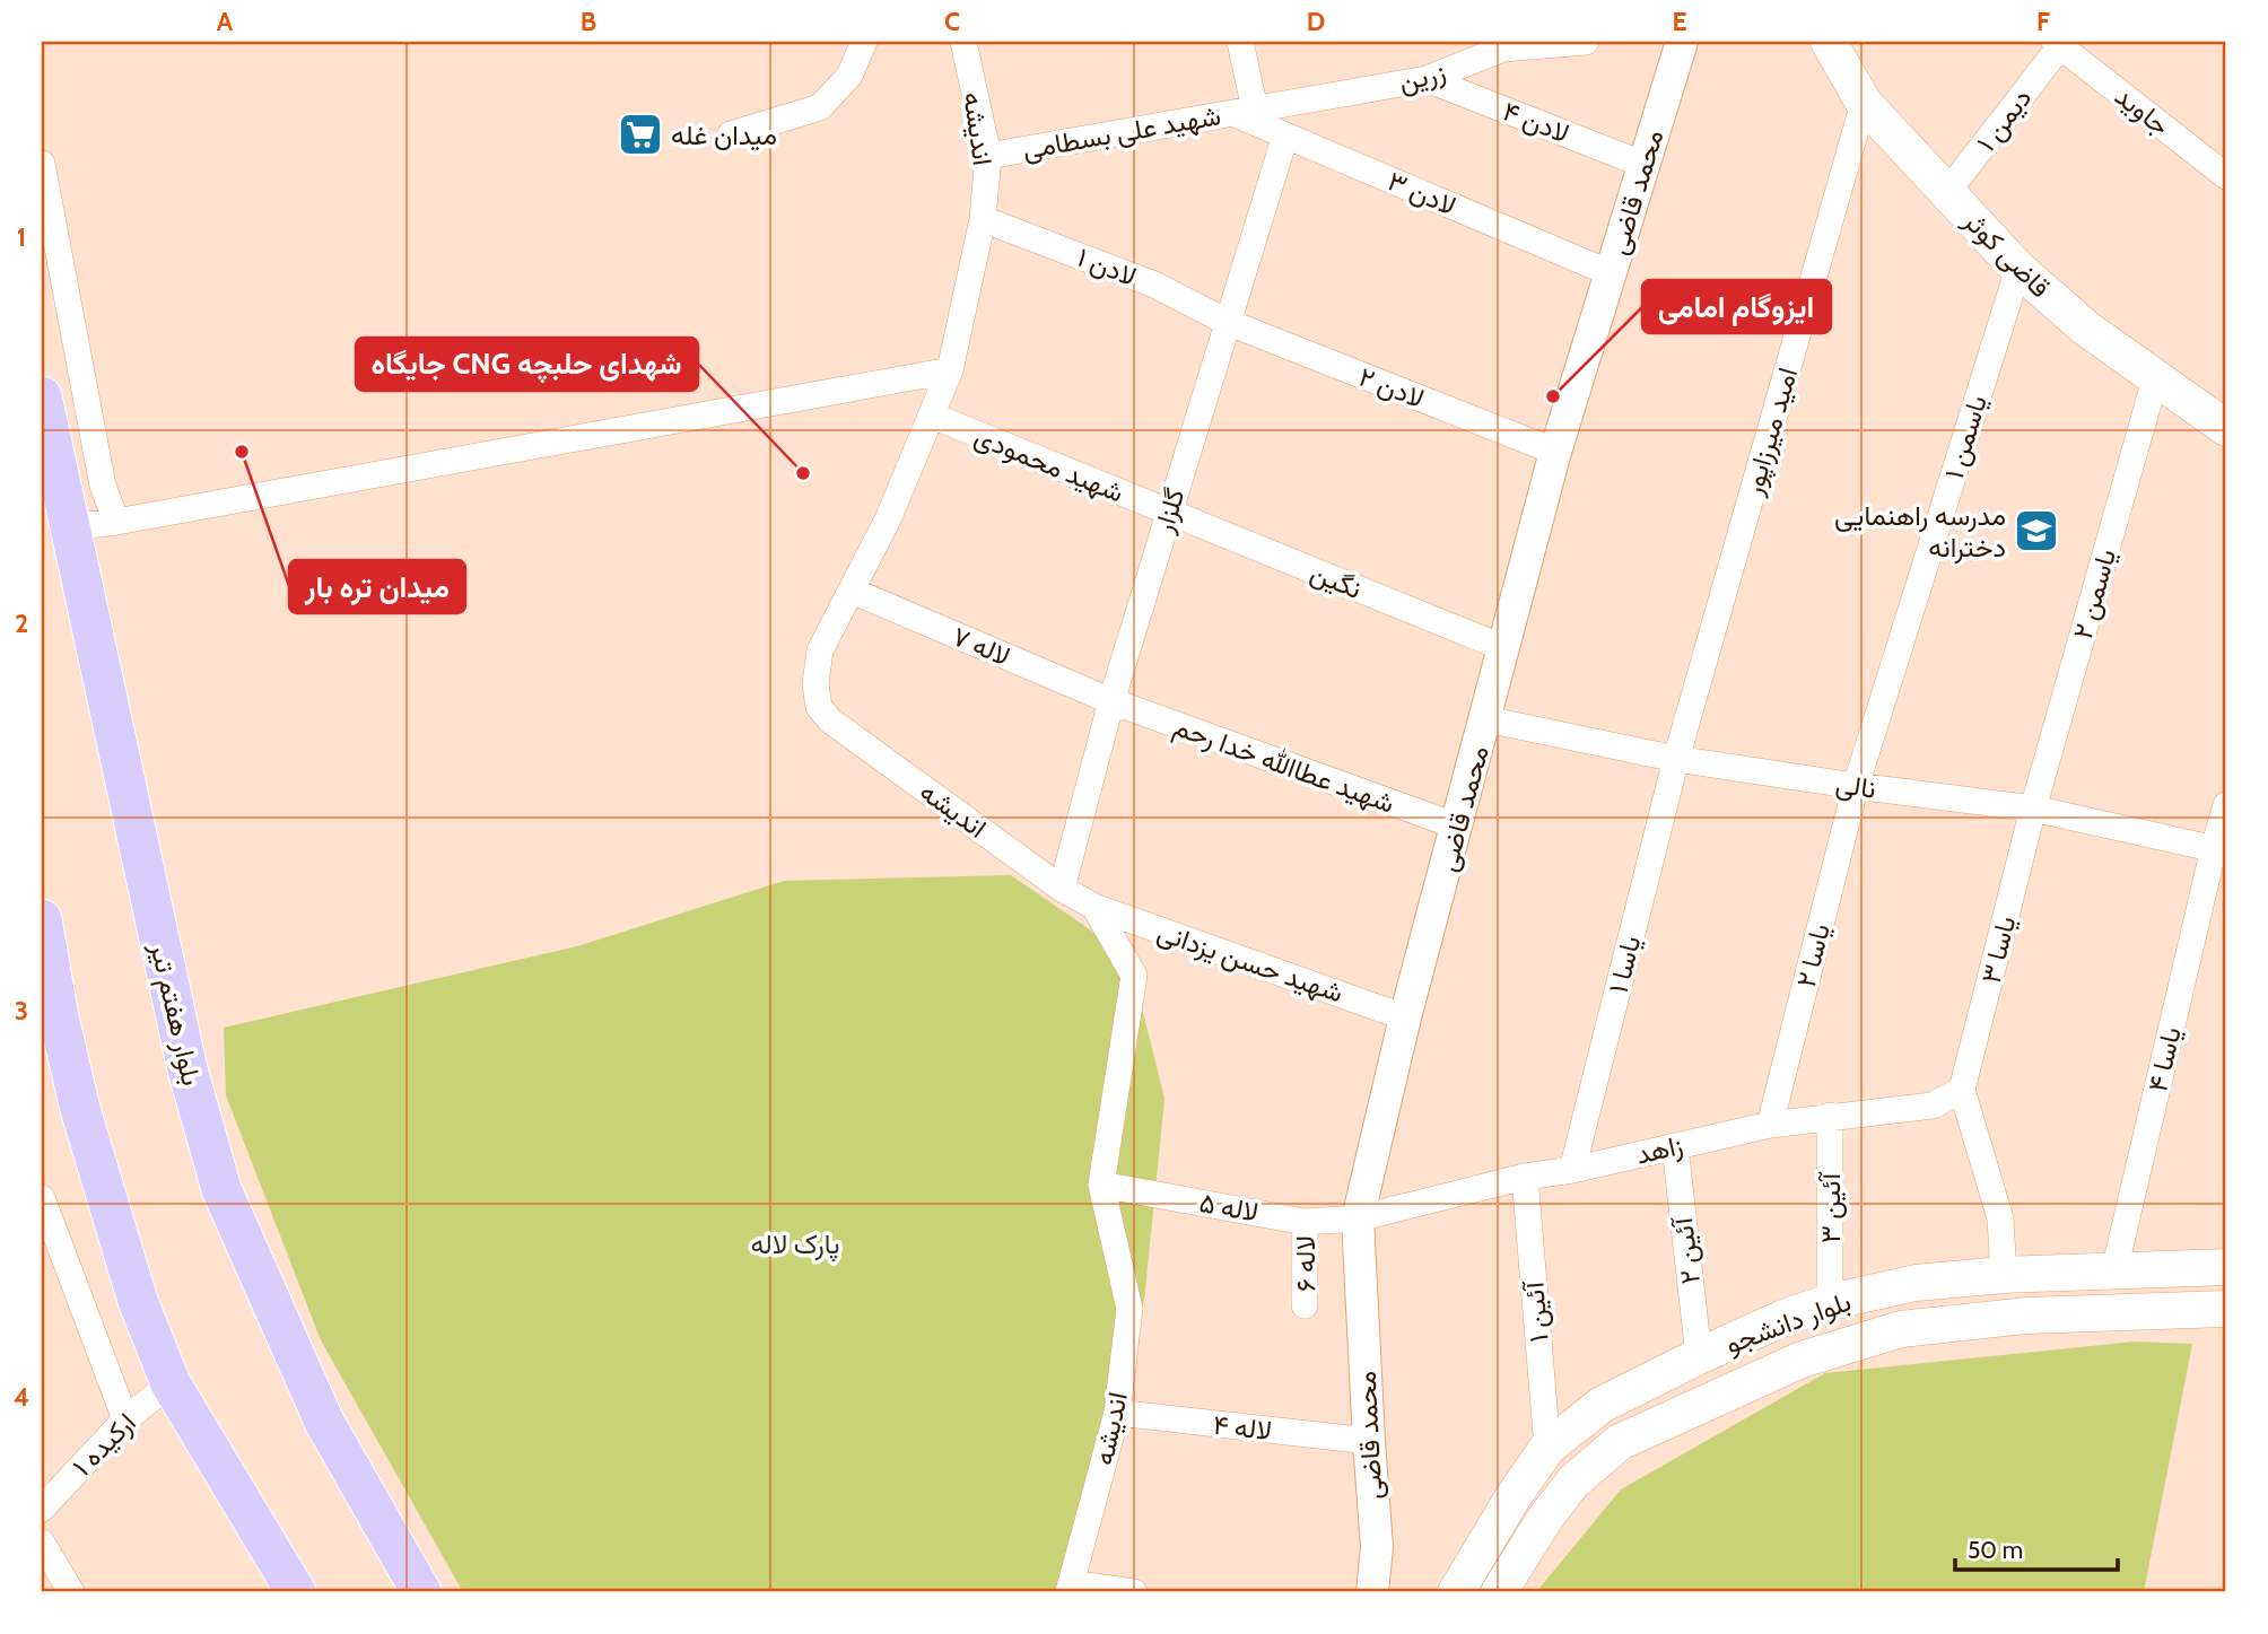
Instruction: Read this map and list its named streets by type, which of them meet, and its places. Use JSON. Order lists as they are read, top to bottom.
{
  "streets": {
    "main road": ["قاضی کوثر", "بلوار هفتم تیر", "بلوار دانشجو"],
    "street": [
      "زرین",
      "جاوید",
      "دیمن ۱",
      "لادن ۴",
      "اندیشه",
      "شهید علی بسطامی",
      "محمد قاضی",
      "لادن ۳",
      "لادن ۱",
      "لادن ۲",
      "امید میرزاپور",
      "یاسمن ۱",
      "شهید محمودی",
      "گلزار",
      "نگین",
      "یاسمن ۲",
      "لاله ۷",
      "شهید عطاالله خدا رحم",
      "نالی",
      "یاسا ۳",
      "یاسا ۲",
      "شهید حسن یزدانی",
      "یاسا ۱",
      "یاسا ۴",
      "زاهد",
      "لاله ۵",
      "آئین ۳",
      "آئین ۲",
      "لاله ۶",
      "آئین ۱",
      "لاله ۴",
      "ارکیده ۱"
    ]
  },
  "crossings": [
    ["زرین", "لادن ۴"],
    ["زرین", "شهید علی بسطامی"],
    ["زرین", "لادن ۳"],
    ["جاوید", "دیمن ۱"],
    ["دیمن ۱", "قاضی کوثر"],
    ["لادن ۴", "محمد قاضی"],
    ["اندیشه", "شهید علی بسطامی"],
    ["اندیشه", "لادن ۱"],
    ["اندیشه", "شهید محمودی"],
    ["اندیشه", "گلزار"],
    ["اندیشه", "لاله ۷"],
    ["اندیشه", "شهید حسن یزدانی"],
    ["اندیشه", "لاله ۵"],
    ["اندیشه", "لاله ۴"],
    ["شهید علی بسطامی", "لادن ۳"],
    ["محمد قاضی", "لادن ۳"],
    ["محمد قاضی", "لادن ۲"],
    ["محمد قاضی", "نگین"],
    ["محمد قاضی", "شهید عطاالله خدا رحم"],
    ["محمد قاضی", "نالی"],
    ["محمد قاضی", "شهید حسن یزدانی"],
    ["محمد قاضی", "زاهد"],
    ["محمد قاضی", "لاله ۵"],
    ["محمد قاضی", "لاله ۴"],
    ["لادن ۳", "گلزار"],
    ["قاضی کوثر", "امید میرزاپور"],
    ["قاضی کوثر", "یاسمن ۱"],
    ["قاضی کوثر", "یاسمن ۲"],
    ["لادن ۱", "لادن ۲"],
    ["لادن ۱", "گلزار"],
    ["لادن ۲", "گلزار"],
    ["امید میرزاپور", "نالی"],
    ["امید میرزاپور", "یاسا ۱"],
    ["یاسمن ۱", "نالی"],
    ["یاسمن ۱", "یاسا ۲"],
    ["شهید محمودی", "گلزار"],
    ["شهید محمودی", "نگین"],
    ["گلزار", "نگین"],
    ["گلزار", "لاله ۷"],
    ["گلزار", "شهید عطاالله خدا رحم"],
    ["یاسمن ۲", "نالی"],
    ["یاسمن ۲", "یاسا ۳"],
    ["لاله ۷", "شهید عطاالله خدا رحم"],
    ["نالی", "یاسا ۳"],
    ["نالی", "یاسا ۲"],
    ["نالی", "یاسا ۱"],
    ["نالی", "یاسا ۴"],
    ["یاسا ۳", "زاهد"],
    ["یاسا ۲", "زاهد"],
    ["یاسا ۱", "زاهد"],
    ["یاسا ۴", "بلوار دانشجو"],
    ["زاهد", "لاله ۵"],
    ["زاهد", "آئین ۳"],
    ["زاهد", "آئین ۲"],
    ["زاهد", "آئین ۱"],
    ["لاله ۵", "لاله ۶"],
    ["آئین ۳", "بلوار دانشجو"],
    ["آئین ۲", "بلوار دانشجو"],
    ["آئین ۱", "بلوار دانشجو"]
  ],
  "parks": ["پارک لاله"],
  "places": {
    "supermarket": ["میدان غله"],
    "other": ["ایزوگام امامی", "میدان تره بار", "جایگاه CNG شهدای حلبچه"],
    "school or university": ["مدرسه راهنمایی دخترانه"]
  },
  "scale_bar": "50 m",
  "grid": {
    "columns": [
      "A",
      "B",
      "C",
      "D",
      "E",
      "F"
    ],
    "rows": [
      "1",
      "2",
      "3",
      "4"
    ]
  }
}
